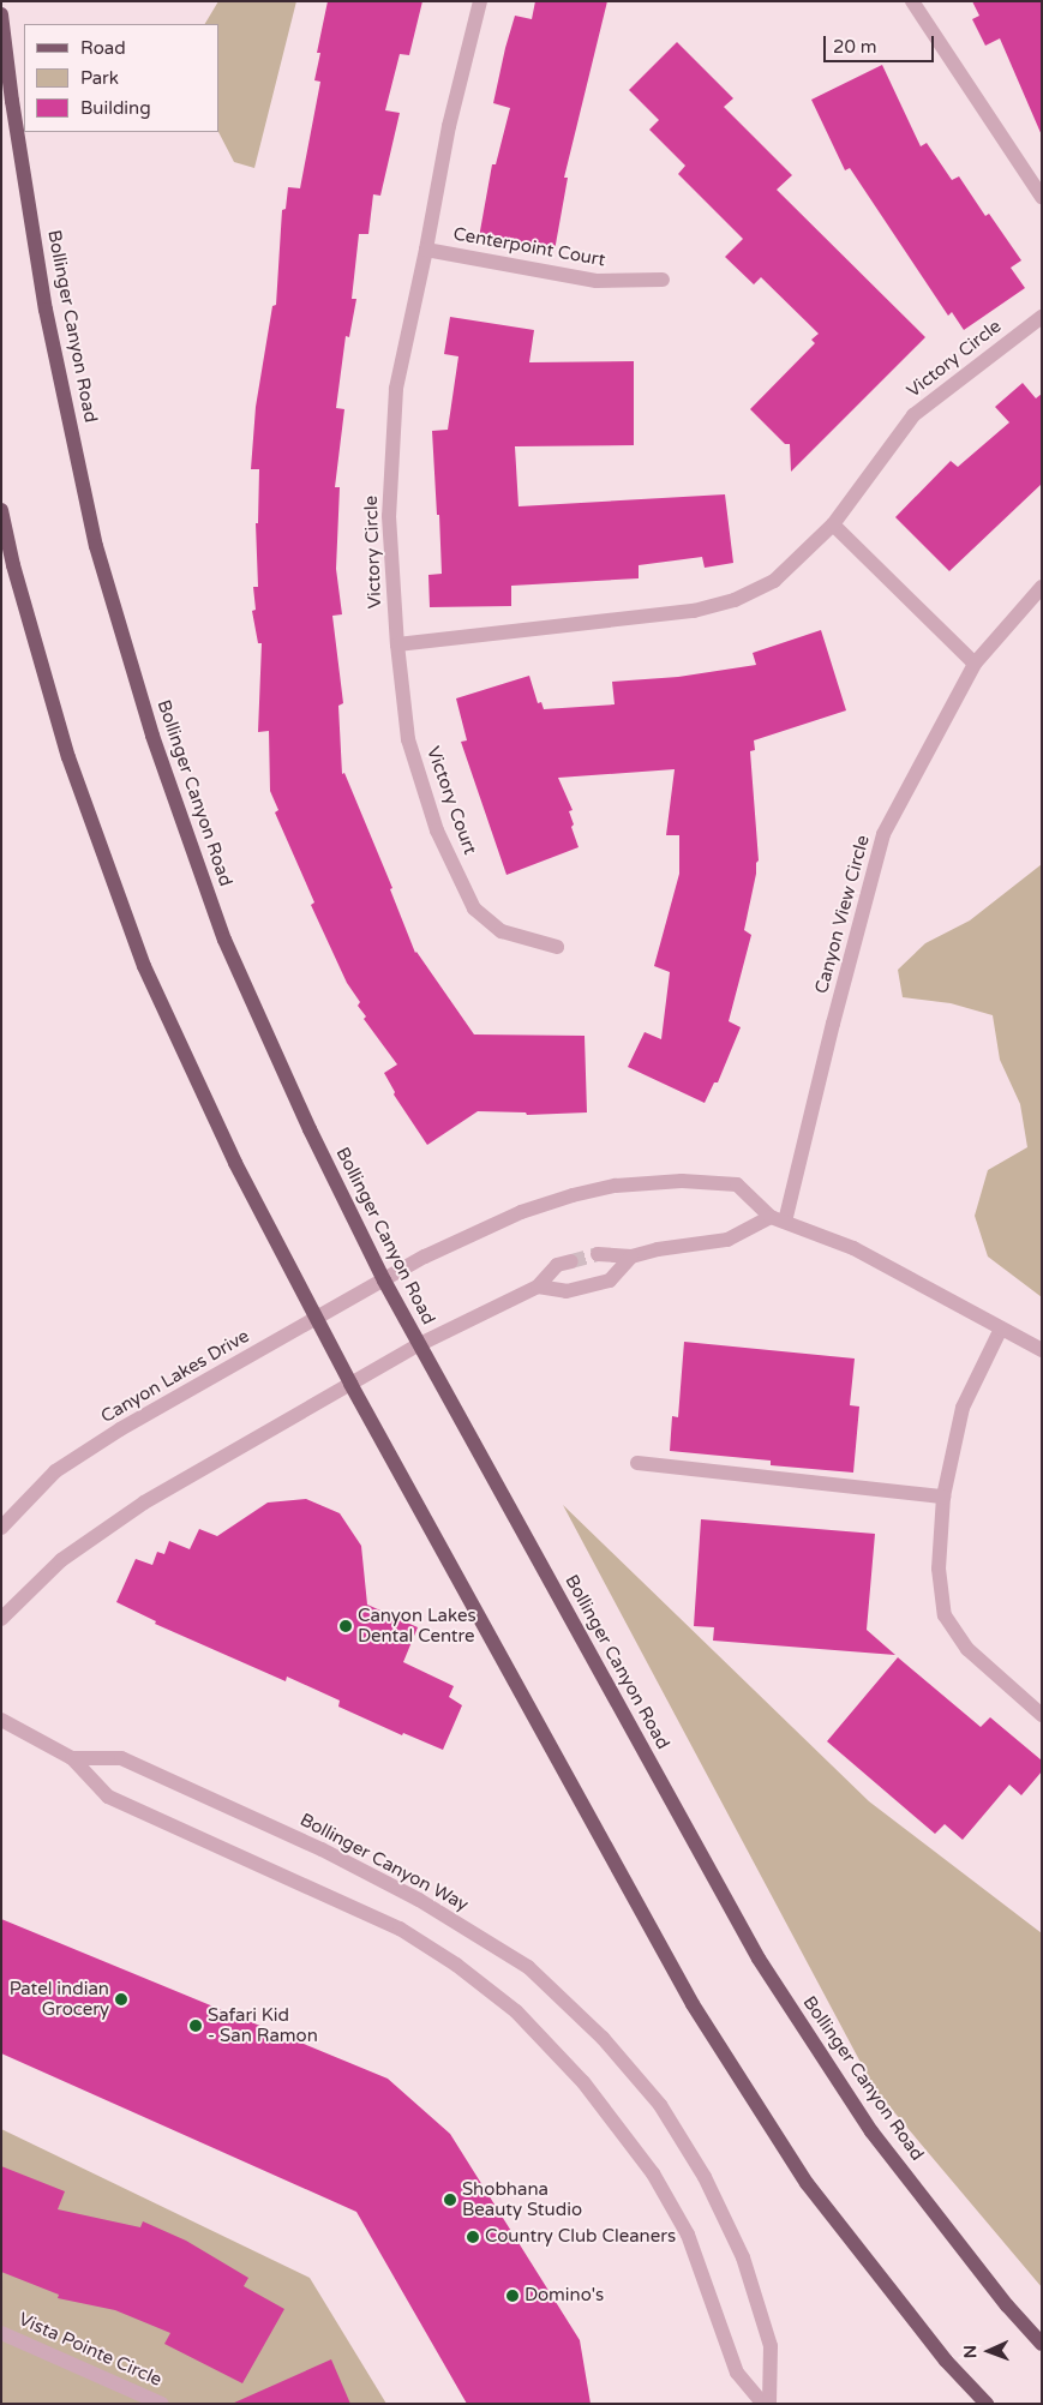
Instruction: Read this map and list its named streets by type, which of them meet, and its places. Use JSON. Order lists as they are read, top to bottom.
{
  "streets": {
    "main road": ["Bollinger Canyon Road"],
    "street": [
      "Centerpoint Court",
      "Victory Circle",
      "Victory Court",
      "Canyon View Circle",
      "Canyon Lakes Drive",
      "Bollinger Canyon Way",
      "Vista Pointe Circle"
    ]
  },
  "crossings": [
    ["Centerpoint Court", "Victory Circle"],
    ["Bollinger Canyon Road", "Canyon Lakes Drive"],
    ["Victory Circle", "Victory Court"]
  ],
  "places": [
    "Canyon Lakes Dental Centre",
    "Patel indian Grocery",
    "Safari Kid - San Ramon",
    "Shobhana Beauty Studio",
    "Country Club Cleaners",
    "Domino's"
  ],
  "legend": ["Road", "Park", "Building"],
  "scale_bar": "20 m",
  "north": "left"
}
